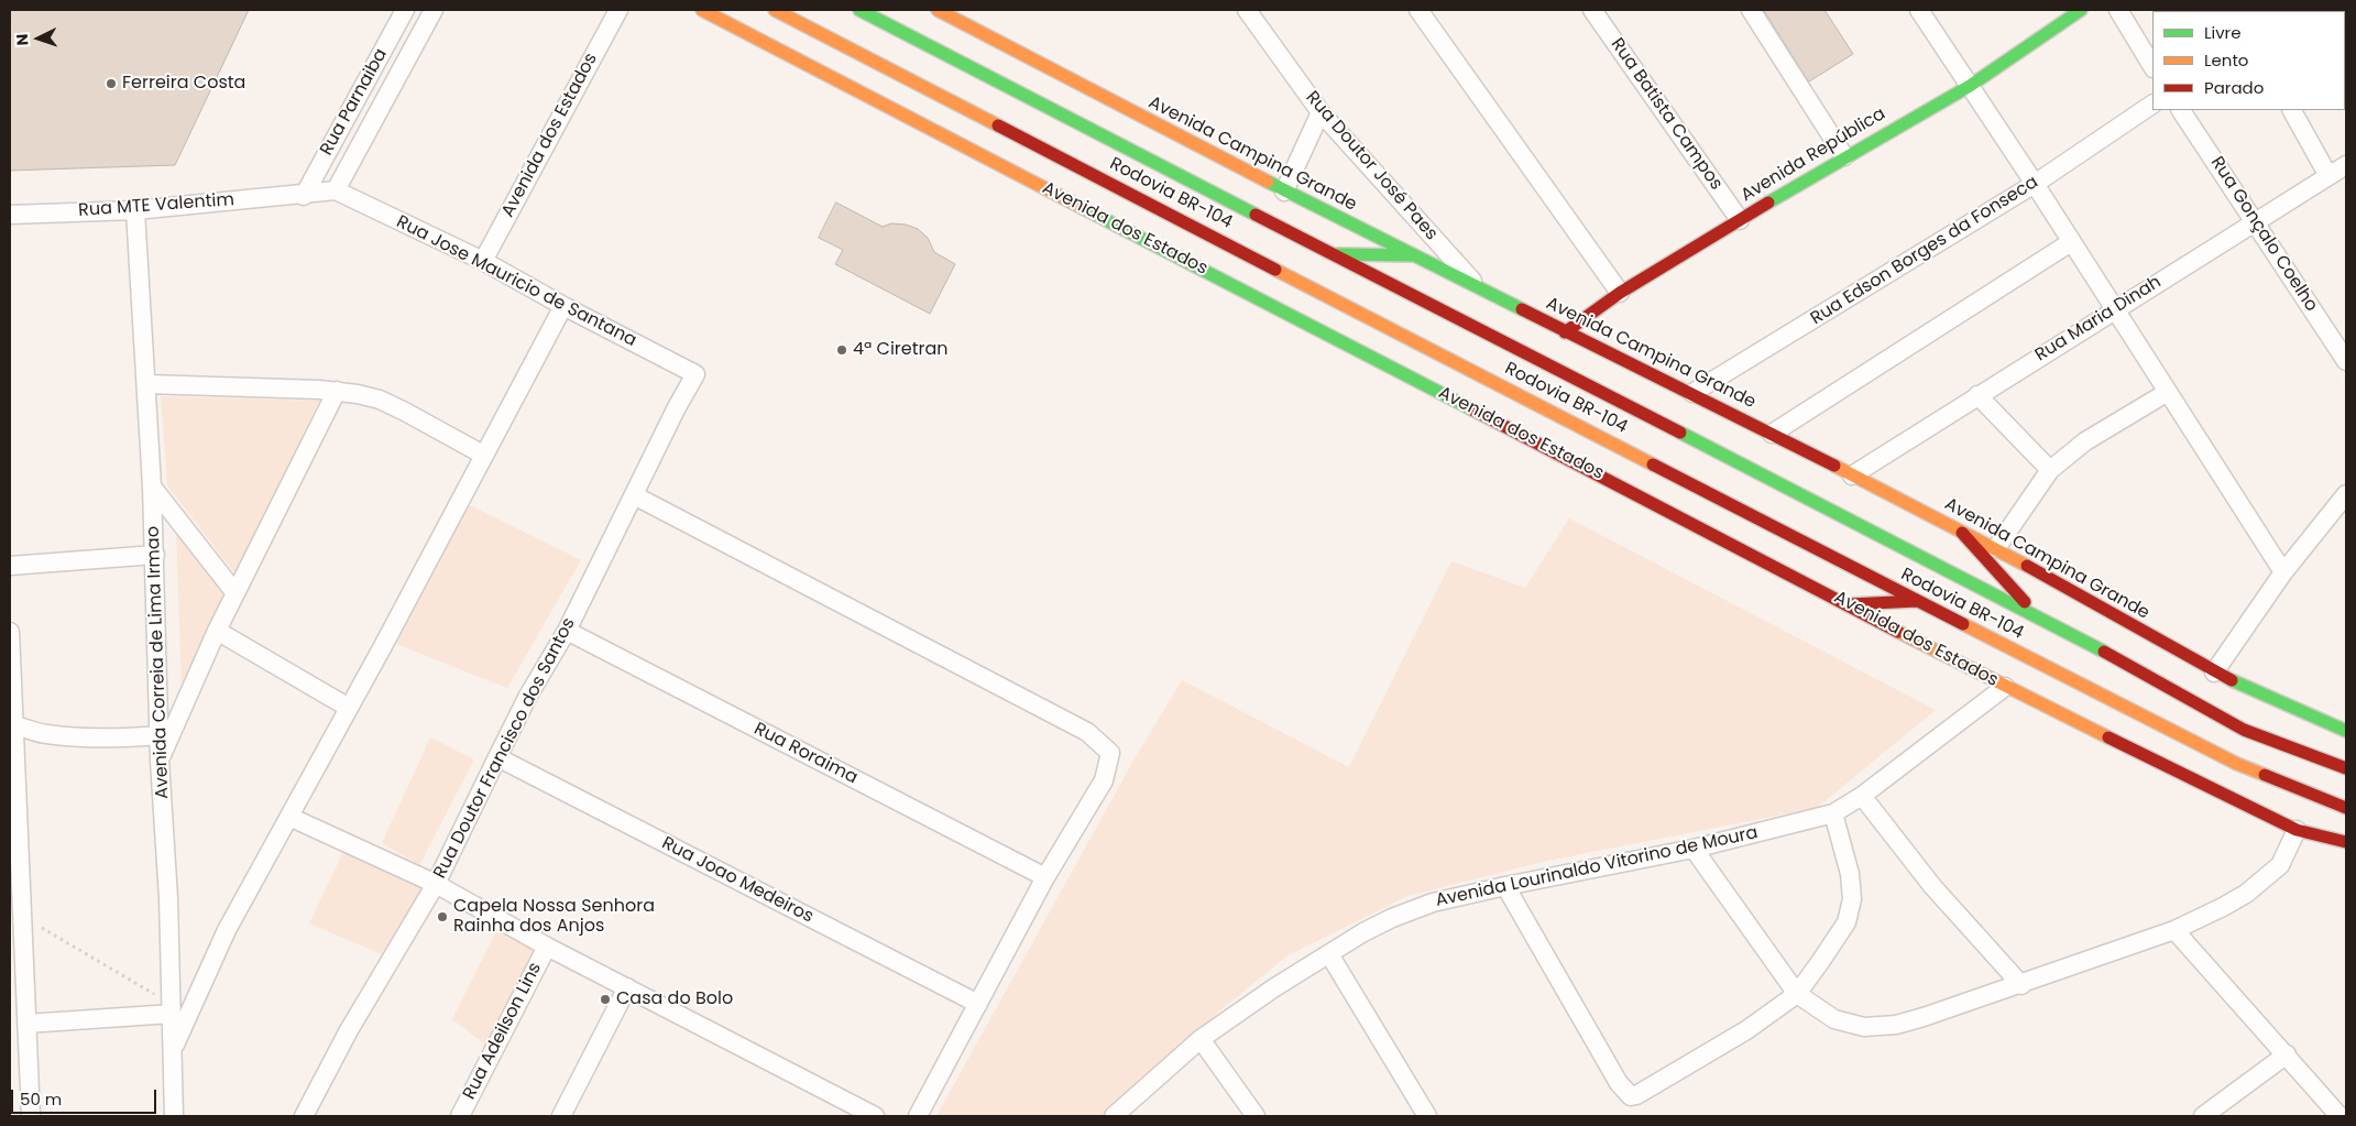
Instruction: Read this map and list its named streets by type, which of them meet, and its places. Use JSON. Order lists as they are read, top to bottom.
{
  "streets": {
    "main road": [
      "Avenida dos Estados",
      "Avenida Campina Grande",
      "Avenida República",
      "Rodovia BR-104"
    ],
    "street": [
      "Rua Parnaiba",
      "Rua Batista Campos",
      "Rua Doutor José Paes",
      "Rua MTE Valentim",
      "Rua Gonçalo Coelho",
      "Rua Edson Borges da Fonseca",
      "Rua Jose Mauricio de Santana",
      "Rua Maria Dinah",
      "Avenida Correia de Lima Irmao",
      "Rua Doutor Francisco dos Santos",
      "Rua Roraima",
      "Avenida Lourinaldo Vitorino de Moura",
      "Rua Joao Medeiros",
      "Rua Adeilson Lins"
    ]
  },
  "crossings": [
    ["Rua Parnaiba", "Rua MTE Valentim"],
    ["Rua Parnaiba", "Rua Jose Mauricio de Santana"],
    ["Rua Batista Campos", "Avenida República"],
    ["Avenida dos Estados", "Rua Jose Mauricio de Santana"],
    ["Avenida dos Estados", "Avenida Lourinaldo Vitorino de Moura"],
    ["Avenida Campina Grande", "Avenida República"],
    ["Avenida Campina Grande", "Rua Doutor José Paes"],
    ["Avenida Campina Grande", "Rua Edson Borges da Fonseca"],
    ["Avenida Campina Grande", "Rua Maria Dinah"],
    ["Rua MTE Valentim", "Avenida Correia de Lima Irmao"],
    ["Rua Gonçalo Coelho", "Rua Maria Dinah"],
    ["Rua Jose Mauricio de Santana", "Rua Doutor Francisco dos Santos"],
    ["Rua Doutor Francisco dos Santos", "Rua Roraima"],
    ["Rua Doutor Francisco dos Santos", "Rua Joao Medeiros"]
  ],
  "places": [
    "Ferreira Costa",
    "4ª Ciretran",
    "Capela Nossa Senhora Rainha dos Anjos",
    "Casa do Bolo"
  ],
  "legend": ["Livre", "Lento", "Parado"],
  "scale_bar": "50 m",
  "north": "left"
}
